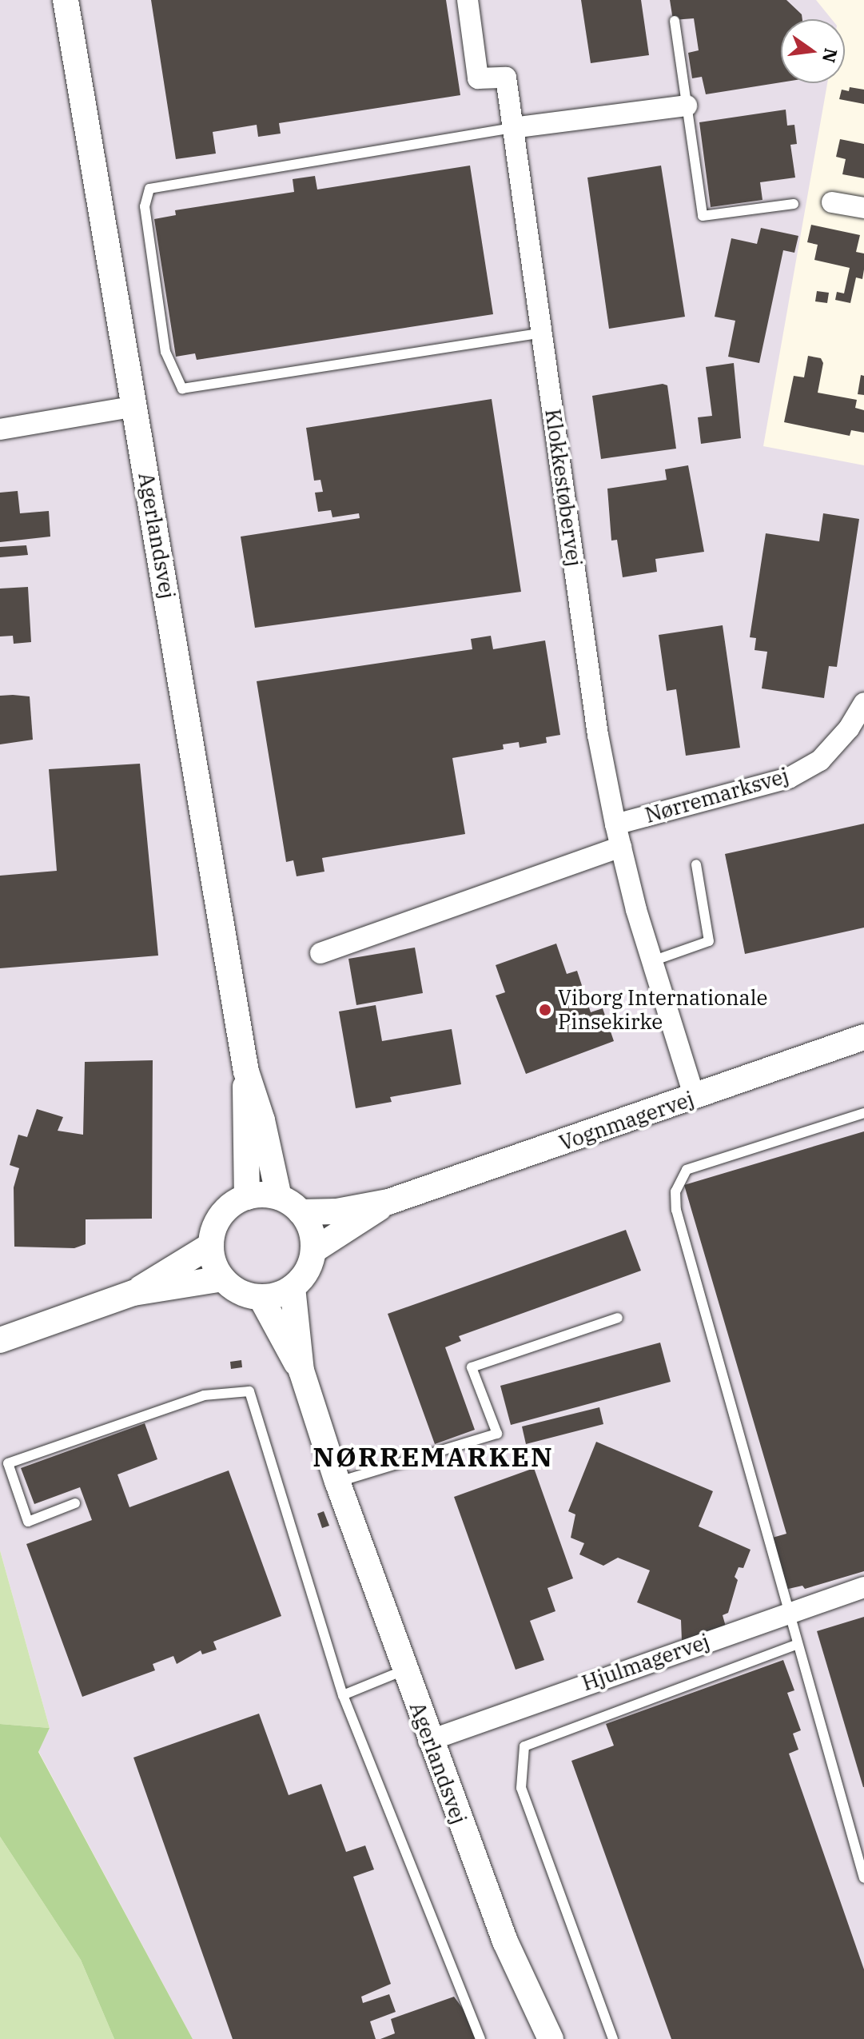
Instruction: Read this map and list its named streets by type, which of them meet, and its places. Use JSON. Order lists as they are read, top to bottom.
{
  "streets": {
    "street": [
      "Klokkestøbervej",
      "Agerlandsvej",
      "Nørremarksvej",
      "Vognmagervej",
      "Hjulmagervej"
    ]
  },
  "crossings": [
    ["Klokkestøbervej", "Nørremarksvej"],
    ["Klokkestøbervej", "Vognmagervej"],
    ["Agerlandsvej", "Vognmagervej"],
    ["Agerlandsvej", "Hjulmagervej"]
  ],
  "districts": ["NØRREMARKEN"],
  "places": ["Viborg Internationale Pinsekirke"],
  "north": "right"
}
